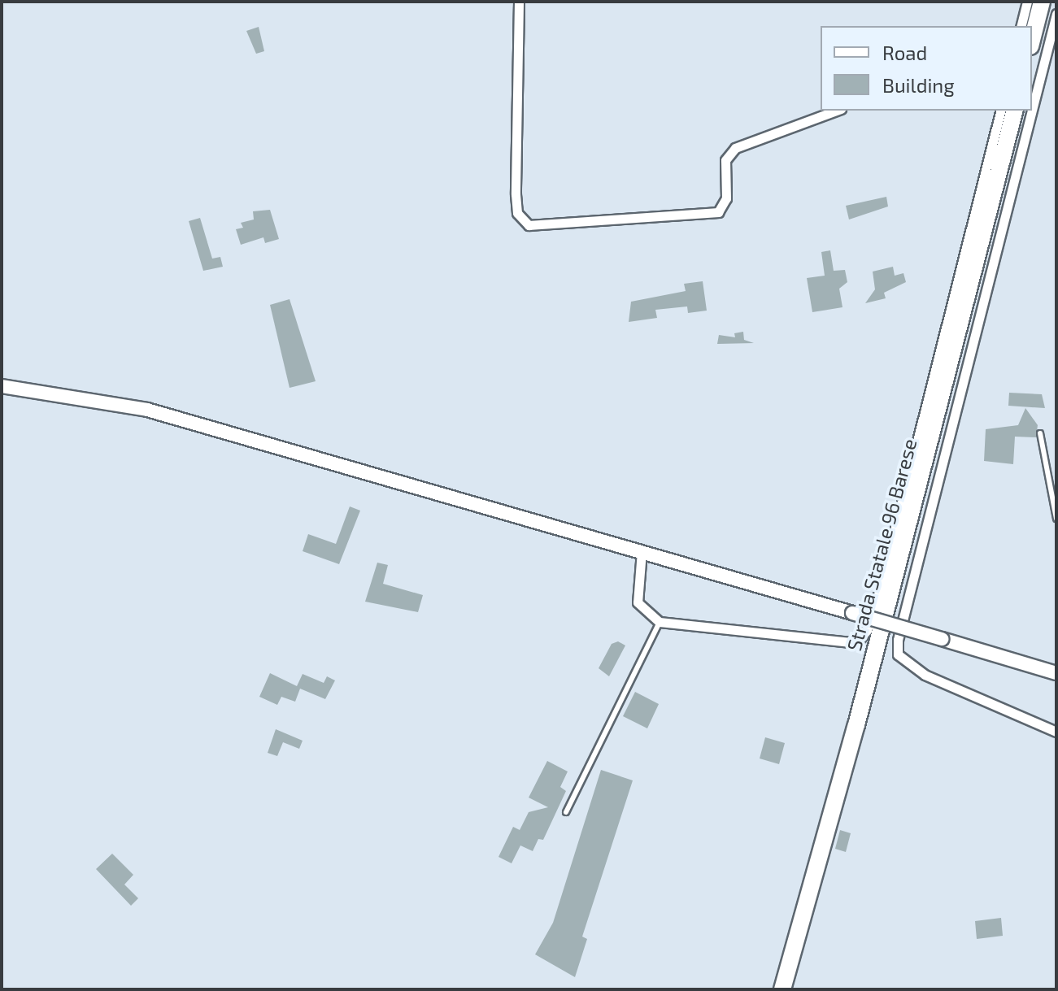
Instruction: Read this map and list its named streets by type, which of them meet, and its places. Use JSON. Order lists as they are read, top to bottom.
{
  "streets": {
    "highway": ["Strada Statale 96 Barese"]
  },
  "legend": ["Road", "Building"]
}
